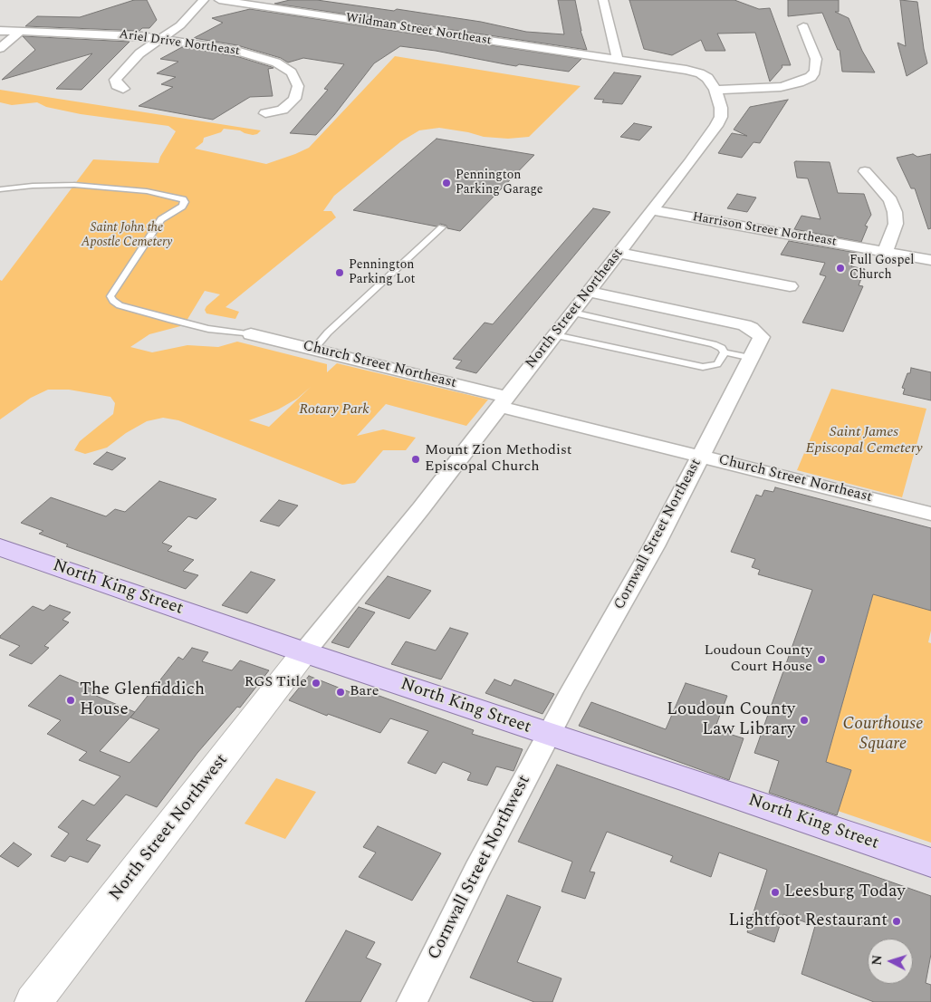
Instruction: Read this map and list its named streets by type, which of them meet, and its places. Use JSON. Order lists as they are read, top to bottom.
{
  "streets": {
    "main road": ["North King Street"],
    "street": [
      "Wildman Street Northeast",
      "Ariel Drive Northeast",
      "Harrison Street Northeast",
      "North Street Northeast",
      "Church Street Northeast",
      "Cornwall Street Northeast",
      "North Street Northwest",
      "Cornwall Street Northwest"
    ]
  },
  "crossings": [
    ["Harrison Street Northeast", "North Street Northeast"],
    ["North Street Northeast", "Church Street Northeast"],
    ["North Street Northeast", "Cornwall Street Northeast"],
    ["North Street Northeast", "North King Street"],
    ["North Street Northeast", "North Street Northwest"],
    ["Church Street Northeast", "Cornwall Street Northeast"],
    ["Cornwall Street Northeast", "North King Street"],
    ["Cornwall Street Northeast", "Cornwall Street Northwest"],
    ["North King Street", "North Street Northwest"],
    ["North King Street", "Cornwall Street Northwest"]
  ],
  "parks": [
    "Saint John the Apostle Cemetery",
    "Rotary Park",
    "Saint James Episcopal Cemetery",
    "Courthouse Square"
  ],
  "places": [
    "Pennington Parking Garage",
    "Full Gospel Church",
    "Pennington Parking Lot",
    "Mount Zion Methodist Episcopal Church",
    "Loudoun County Court House",
    "RGS Title",
    "Bare",
    "The Glenfiddich House",
    "Loudoun County Law Library",
    "Leesburg Today",
    "Lightfoot Restaurant"
  ],
  "north": "left"
}
